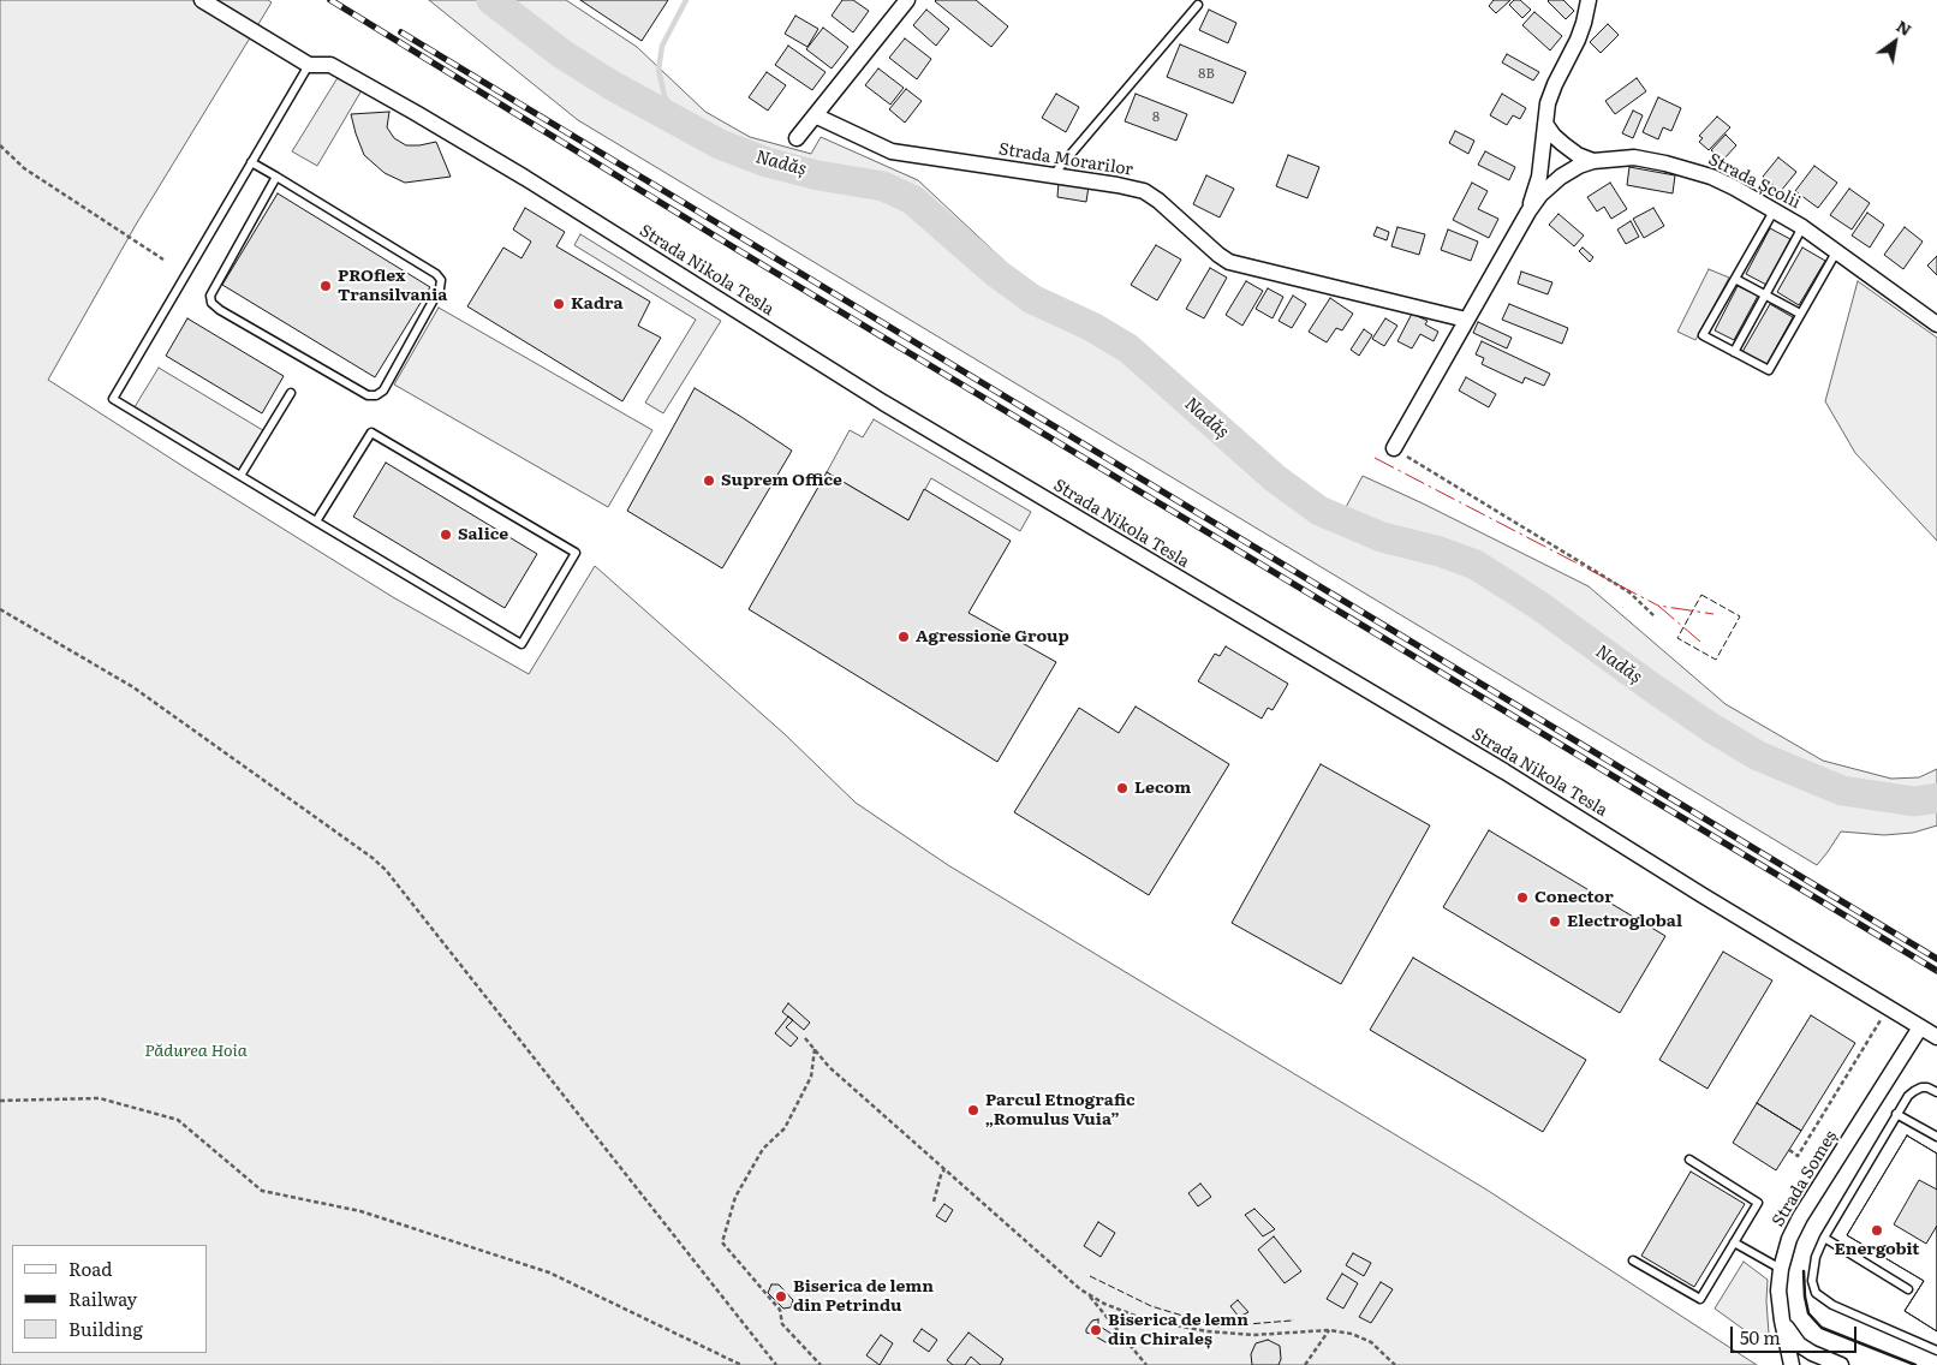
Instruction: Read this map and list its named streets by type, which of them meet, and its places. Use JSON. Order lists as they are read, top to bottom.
{
  "streets": {
    "street": [
      "Strada Morarilor",
      "Strada Școlii",
      "Strada Nikola Tesla",
      "Strada Someș"
    ]
  },
  "crossings": [
    ["Strada Morarilor", "Strada Școlii"],
    ["Strada Nikola Tesla", "Strada Someș"]
  ],
  "water": ["Nadăș"],
  "parks": ["Pădurea Hoia"],
  "places": [
    "PROflex Transilvania",
    "Kadra",
    "Suprem Office",
    "Salice",
    "Agressione Group",
    "Lecom",
    "Conector",
    "Electroglobal",
    "Parcul Etnografic „Romulus Vuia”",
    "Energobit",
    "Biserica de lemn din Petrindu",
    "Biserica de lemn din Chiraleș"
  ],
  "house_numbers": ["8B", "8"],
  "legend": ["Road", "Railway", "Building"],
  "scale_bar": "50 m",
  "north": "top right"
}
